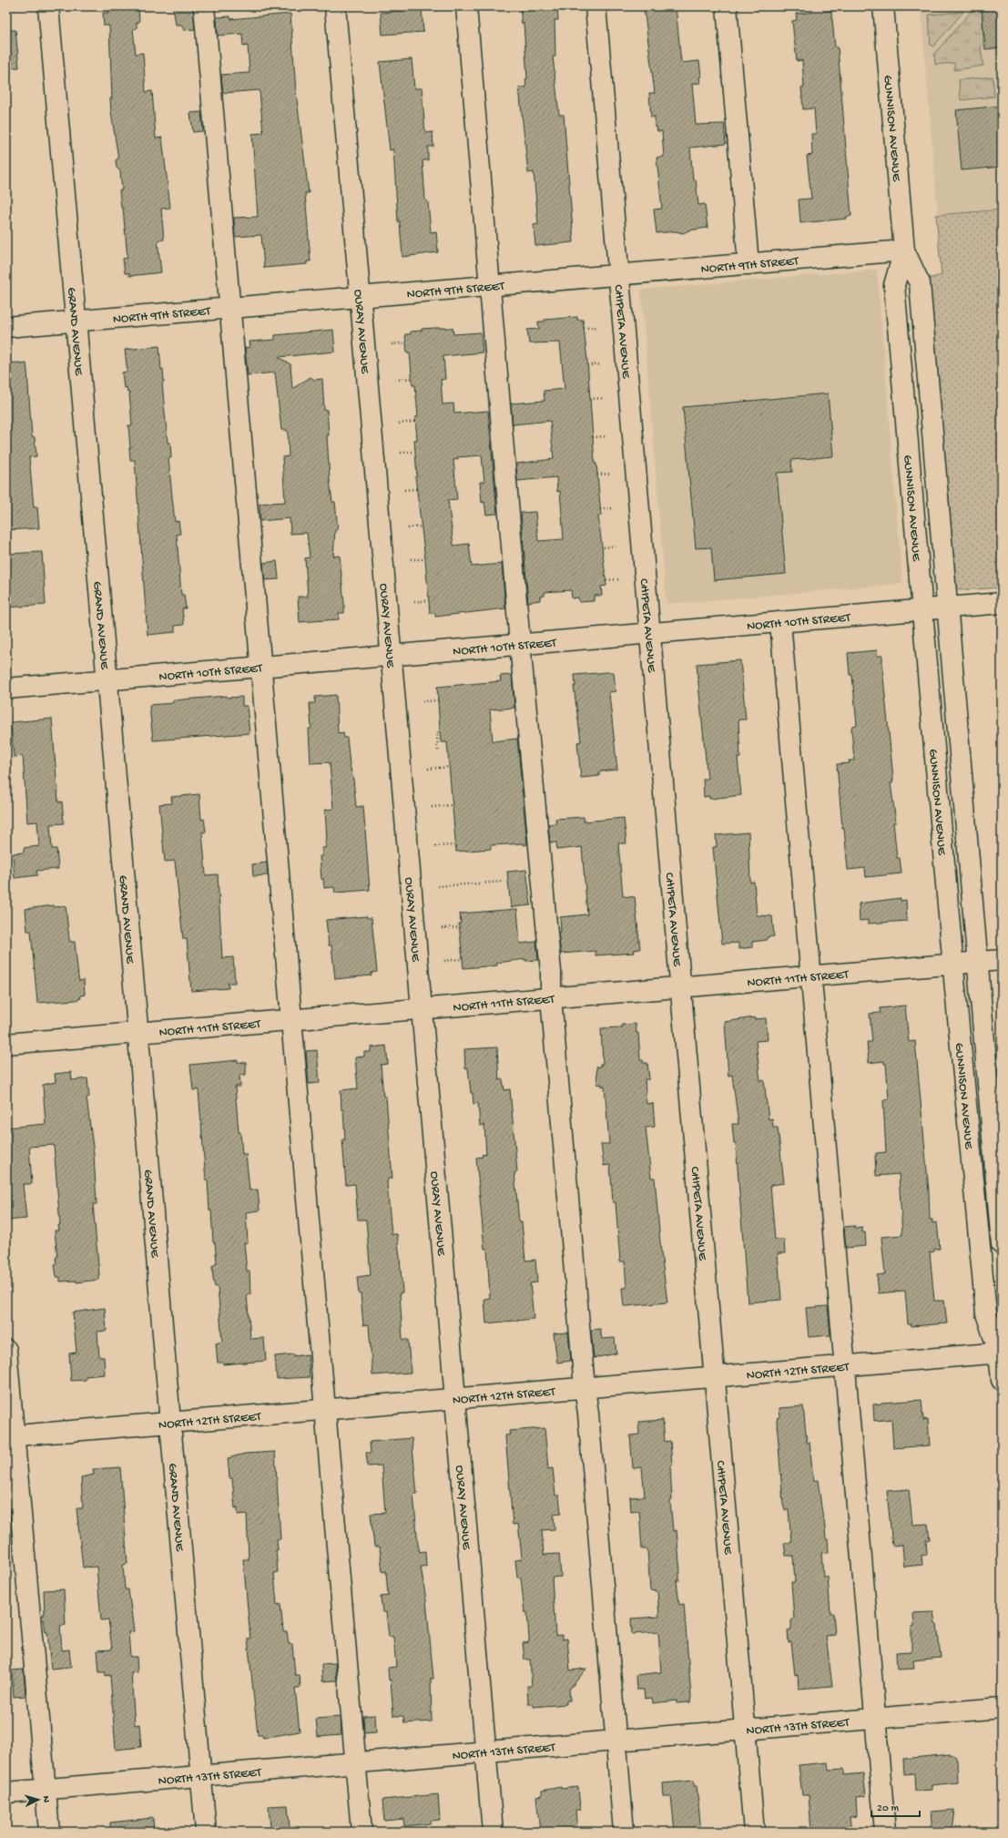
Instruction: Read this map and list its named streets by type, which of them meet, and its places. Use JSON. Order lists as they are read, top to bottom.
{
  "streets": {
    "street": [
      "GUNNISON AVENUE",
      "NORTH 9TH STREET",
      "GRAND AVENUE",
      "OURAY AVENUE",
      "CHIPETA AVENUE",
      "NORTH 10TH STREET",
      "NORTH 11TH STREET",
      "NORTH 12TH STREET",
      "NORTH 13TH STREET"
    ]
  },
  "crossings": [
    ["GUNNISON AVENUE", "NORTH 9TH STREET"],
    ["GUNNISON AVENUE", "NORTH 10TH STREET"],
    ["GUNNISON AVENUE", "NORTH 11TH STREET"],
    ["GUNNISON AVENUE", "NORTH 12TH STREET"],
    ["NORTH 9TH STREET", "GRAND AVENUE"],
    ["NORTH 9TH STREET", "OURAY AVENUE"],
    ["NORTH 9TH STREET", "CHIPETA AVENUE"],
    ["GRAND AVENUE", "NORTH 10TH STREET"],
    ["GRAND AVENUE", "NORTH 11TH STREET"],
    ["GRAND AVENUE", "NORTH 12TH STREET"],
    ["GRAND AVENUE", "NORTH 13TH STREET"],
    ["OURAY AVENUE", "NORTH 10TH STREET"],
    ["OURAY AVENUE", "NORTH 11TH STREET"],
    ["OURAY AVENUE", "NORTH 12TH STREET"],
    ["OURAY AVENUE", "NORTH 13TH STREET"],
    ["CHIPETA AVENUE", "NORTH 10TH STREET"],
    ["CHIPETA AVENUE", "NORTH 11TH STREET"],
    ["CHIPETA AVENUE", "NORTH 12TH STREET"],
    ["CHIPETA AVENUE", "NORTH 13TH STREET"]
  ],
  "scale_bar": "20 m",
  "north": "right"
}
